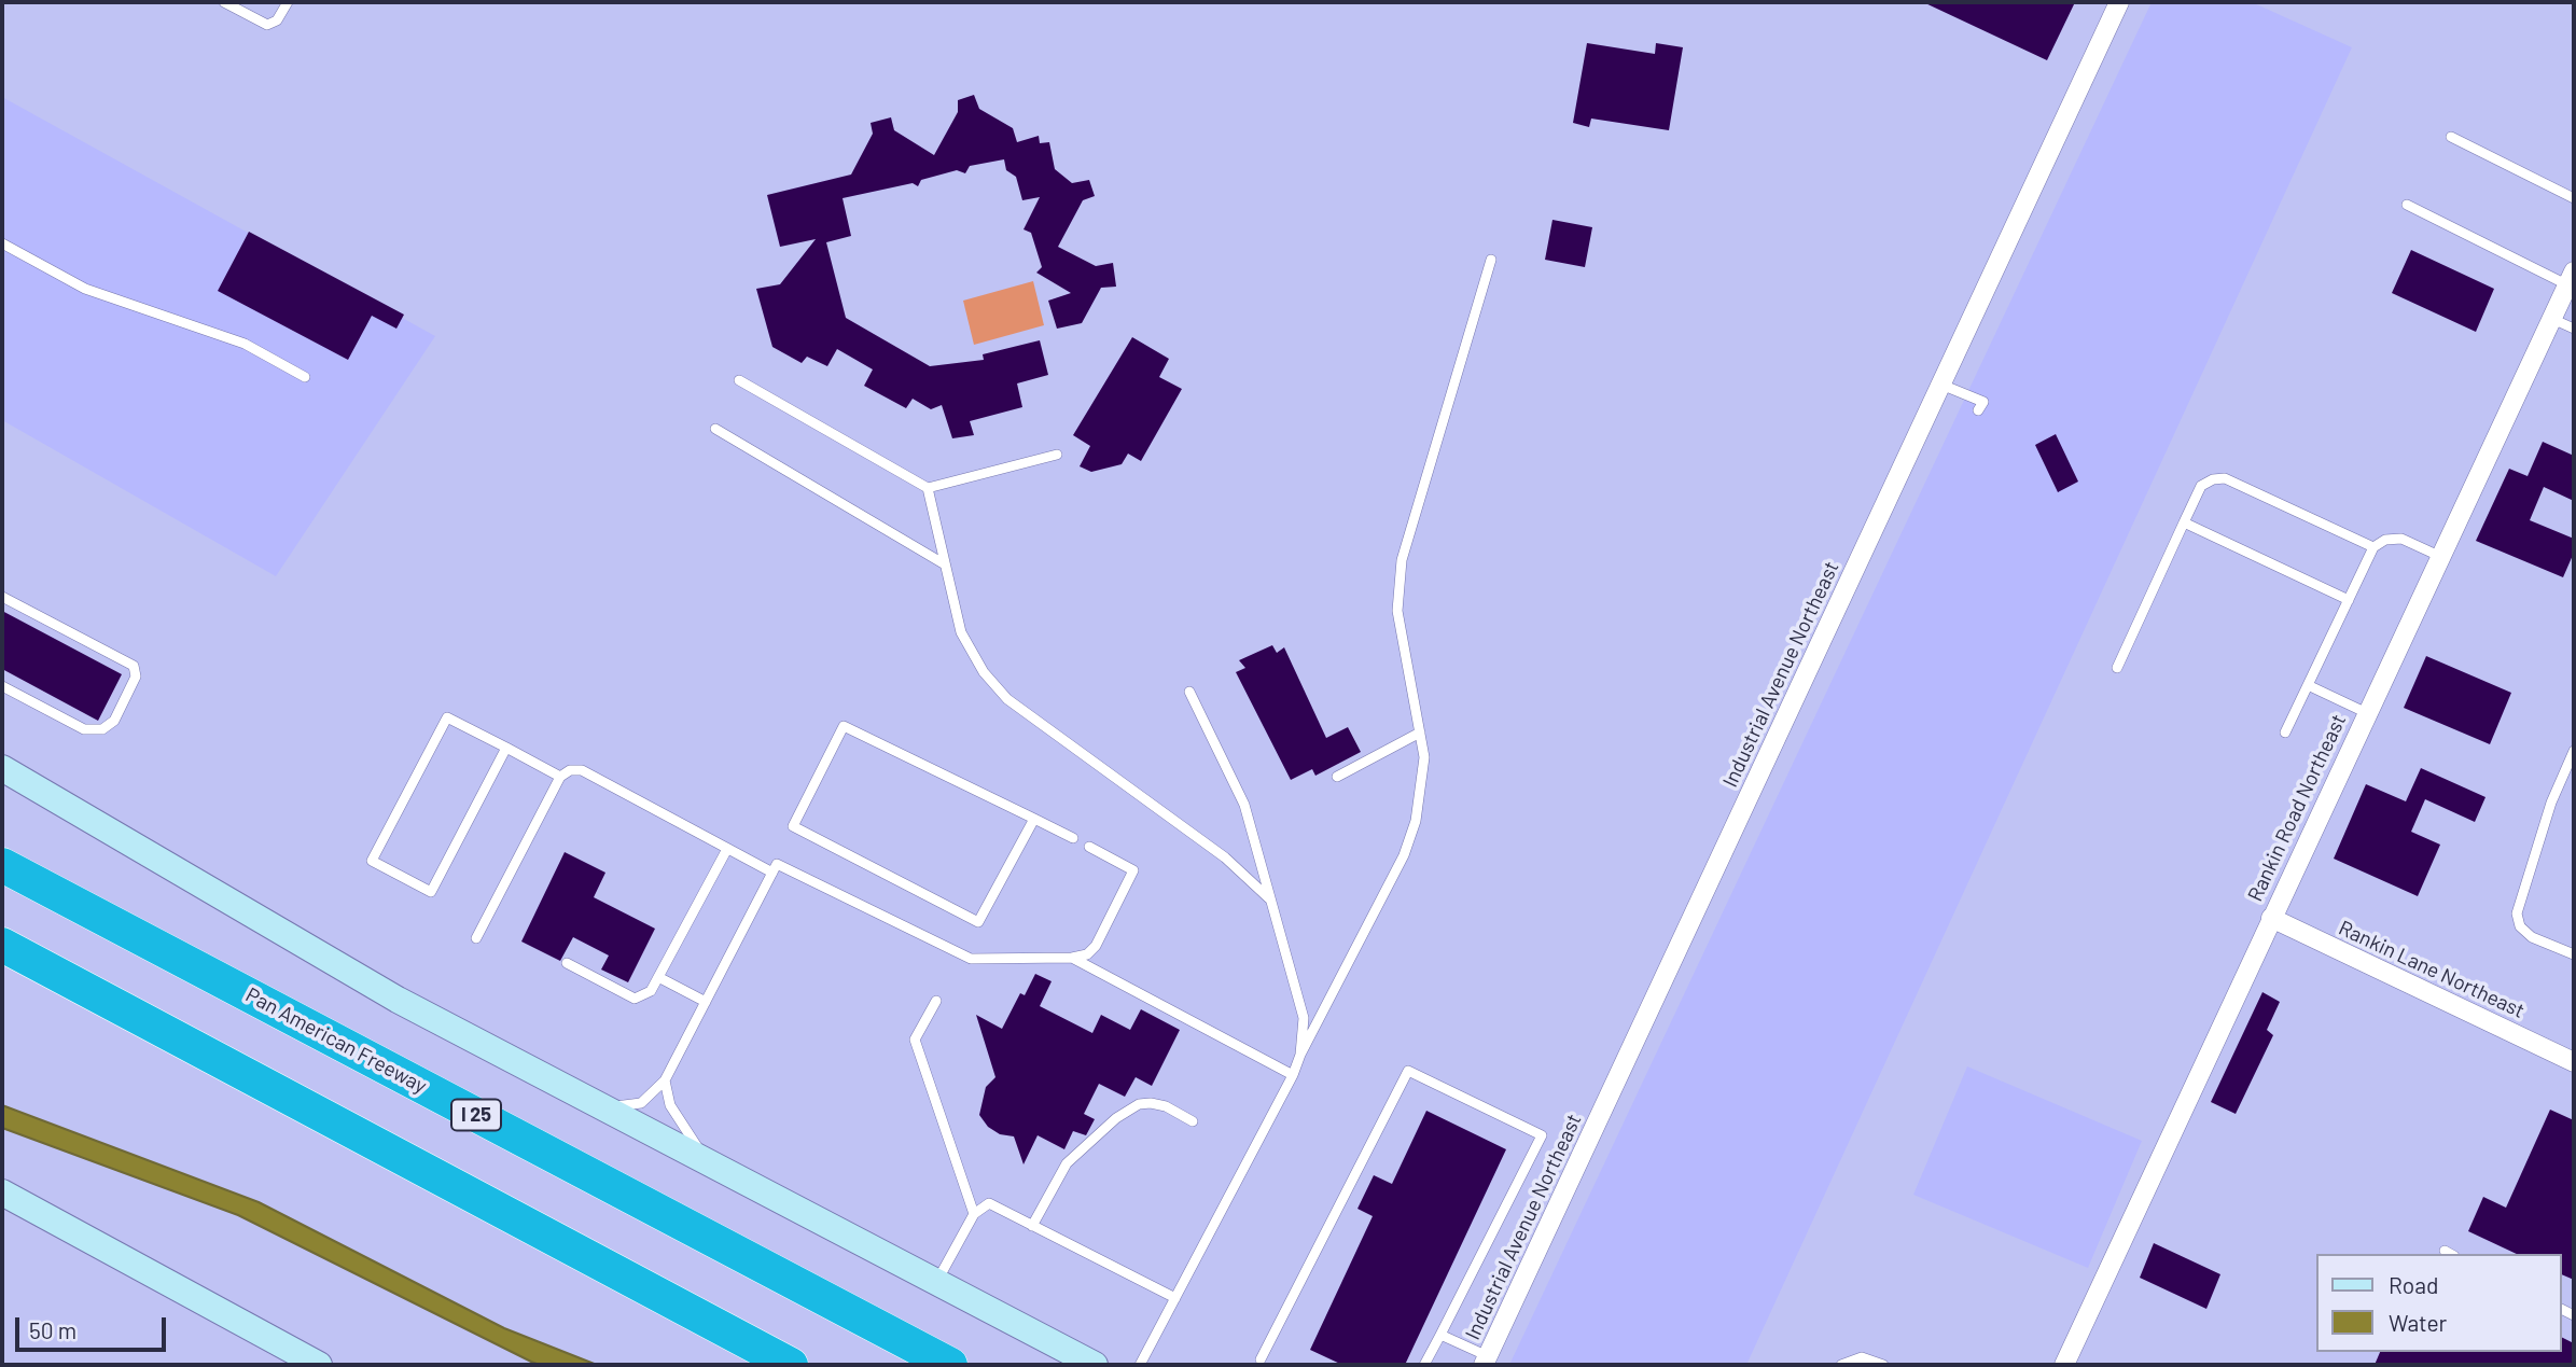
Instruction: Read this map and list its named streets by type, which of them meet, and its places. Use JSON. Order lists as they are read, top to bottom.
{
  "streets": {
    "highway": ["Pan American Freeway", "I 25"],
    "street": ["Industrial Avenue Northeast", "Rankin Road Northeast", "Rankin Lane Northeast"]
  },
  "crossings": [
    ["Rankin Road Northeast", "Rankin Lane Northeast"]
  ],
  "legend": ["Road", "Water"],
  "scale_bar": "50 m"
}
